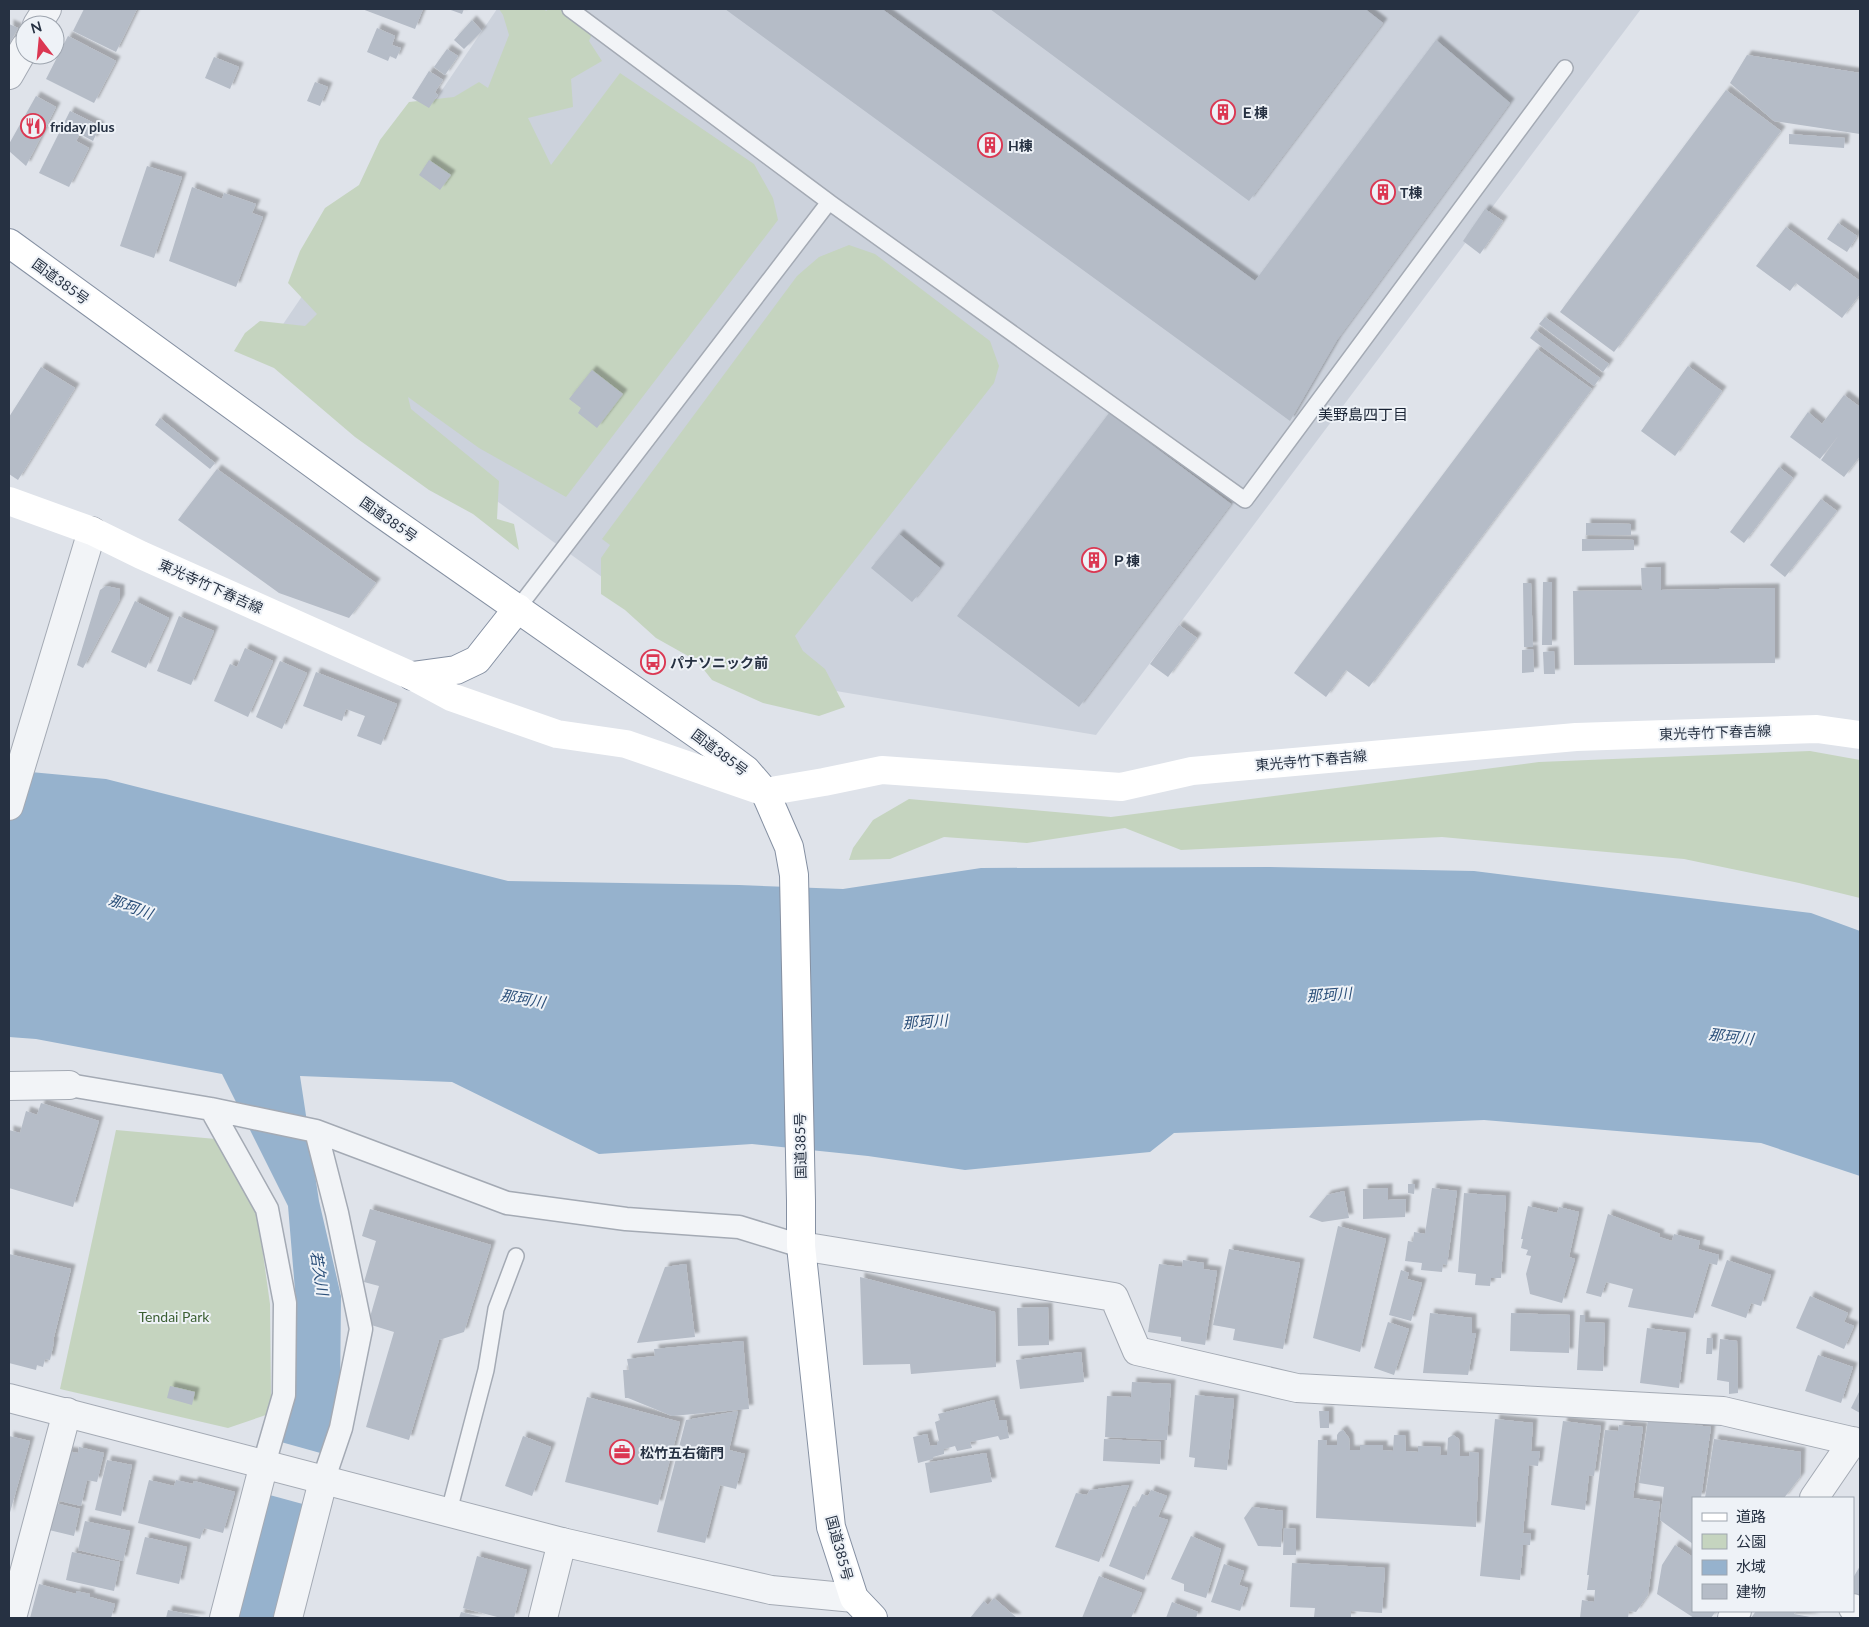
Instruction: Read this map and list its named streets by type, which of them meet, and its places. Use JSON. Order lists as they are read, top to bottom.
{
  "streets": {
    "main road": ["国道385号", "東光寺竹下春吉線"]
  },
  "crossings": [
    ["国道385号", "東光寺竹下春吉線"]
  ],
  "districts": ["美野島四丁目"],
  "water": ["那珂川", "若久川"],
  "parks": ["Tendai Park"],
  "places": {
    "building": [
      "Ｅ棟",
      "H棟",
      "T棟",
      "Ｐ棟"
    ],
    "restaurant": ["friday plus"],
    "bus stop": ["パナソニック前"],
    "office": ["松竹五右衛門"]
  },
  "legend": [
    "道路",
    "公園",
    "水域",
    "建物"
  ],
  "north": "top"
}
